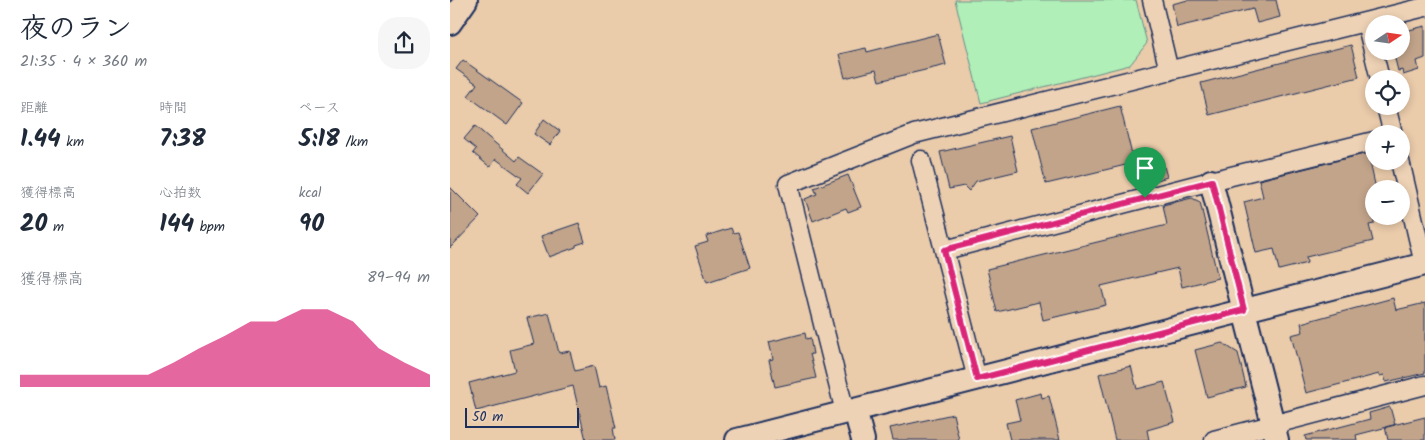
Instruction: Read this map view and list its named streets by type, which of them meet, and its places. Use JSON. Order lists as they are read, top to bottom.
{
  "scale_bar": "50 m",
  "north": "right",
  "page": {
    "heading": ["夜のラン", "21:35 · 4 × 360 m"],
    "map_buttons": ["+", "−"],
    "stats": [
      ["距離", "1.44 km"],
      ["時間", "7:38"],
      ["ペース", "5:18 /km"],
      ["獲得標高", "20 m"],
      ["心拍数", "144 bpm"],
      ["kcal", "90"]
    ],
    "chart": ["獲得標高", "89–94 m"],
    "scale": "50 m"
  }
}
